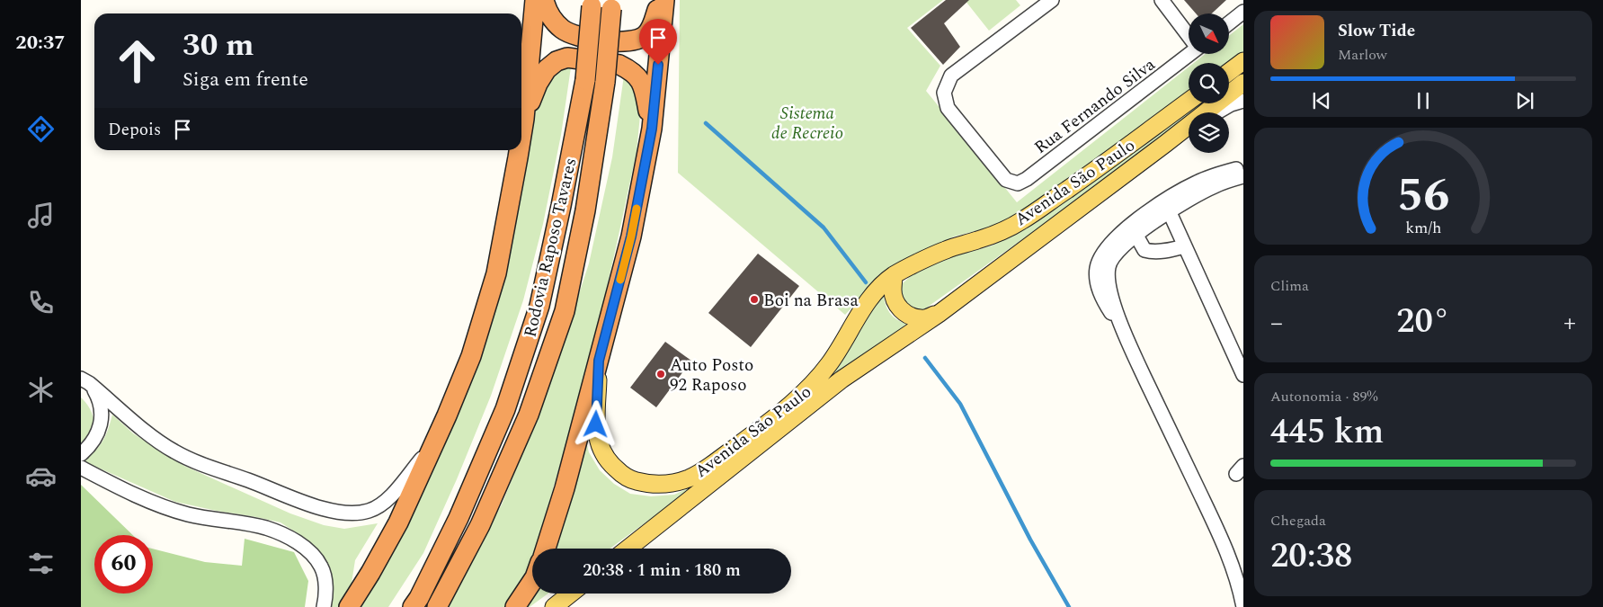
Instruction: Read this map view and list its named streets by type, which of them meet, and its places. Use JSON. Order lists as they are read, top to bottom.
{
  "streets": {
    "highway": ["Rodovia Raposo Tavares"],
    "main road": ["Avenida São Paulo"],
    "street": ["Rua Fernando Silva"]
  },
  "parks": ["Sistema de Recreio"],
  "places": ["Boi na Brasa", "Auto Posto 92 Raposo"],
  "north": "bottom right",
  "page": {
    "tabs": "20:37",
    "turn": ["30 m", "Siga em frente"],
    "song": ["Slow Tide", "Marlow"],
    "then": "Depois",
    "tile": [
      "Clima",
      ["Autonomia · 89%", "445 km"],
      ["Chegada", "20:38"]
    ],
    "heat": ["−", "20°", "+"],
    "limit": "60",
    "trip": "20:38 · 1 min · 180 m",
    "gauge": ["56", "km/h"]
  }
}
